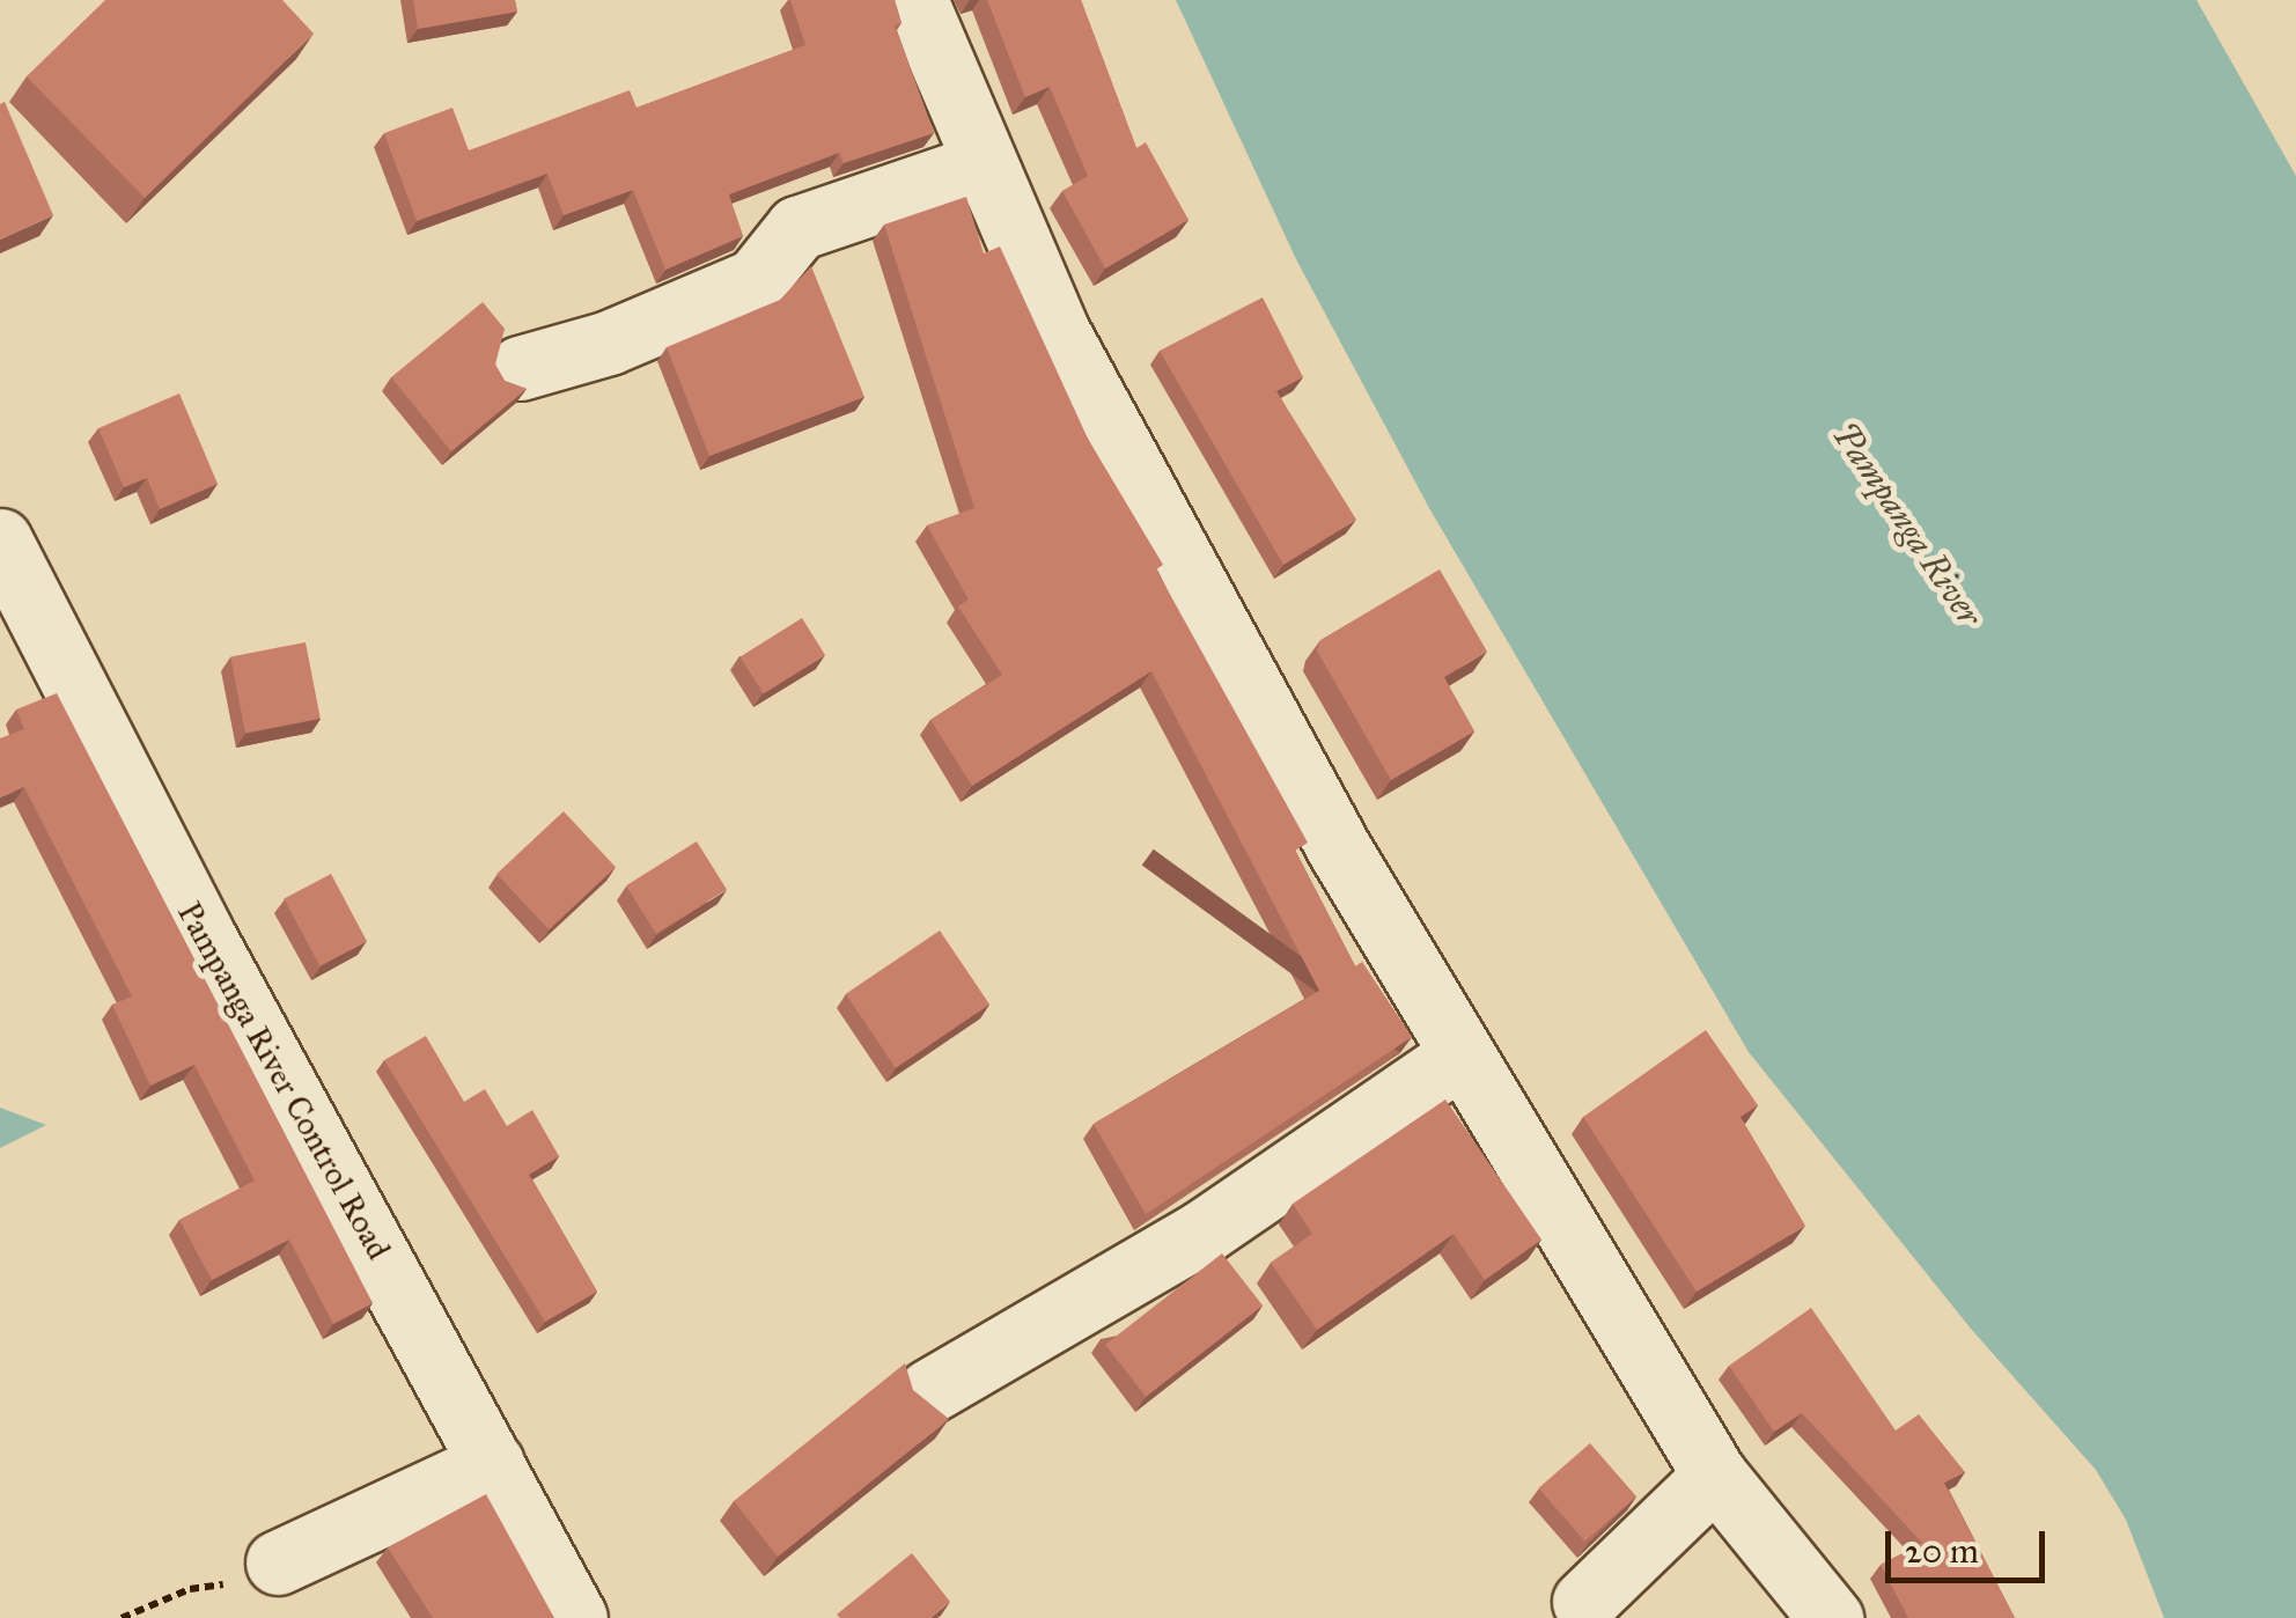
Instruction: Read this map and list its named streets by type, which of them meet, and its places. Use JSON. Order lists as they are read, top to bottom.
{
  "streets": {
    "street": ["Pampanga River Control Road"]
  },
  "water": ["Pampanga River"],
  "scale_bar": "20 m"
}
